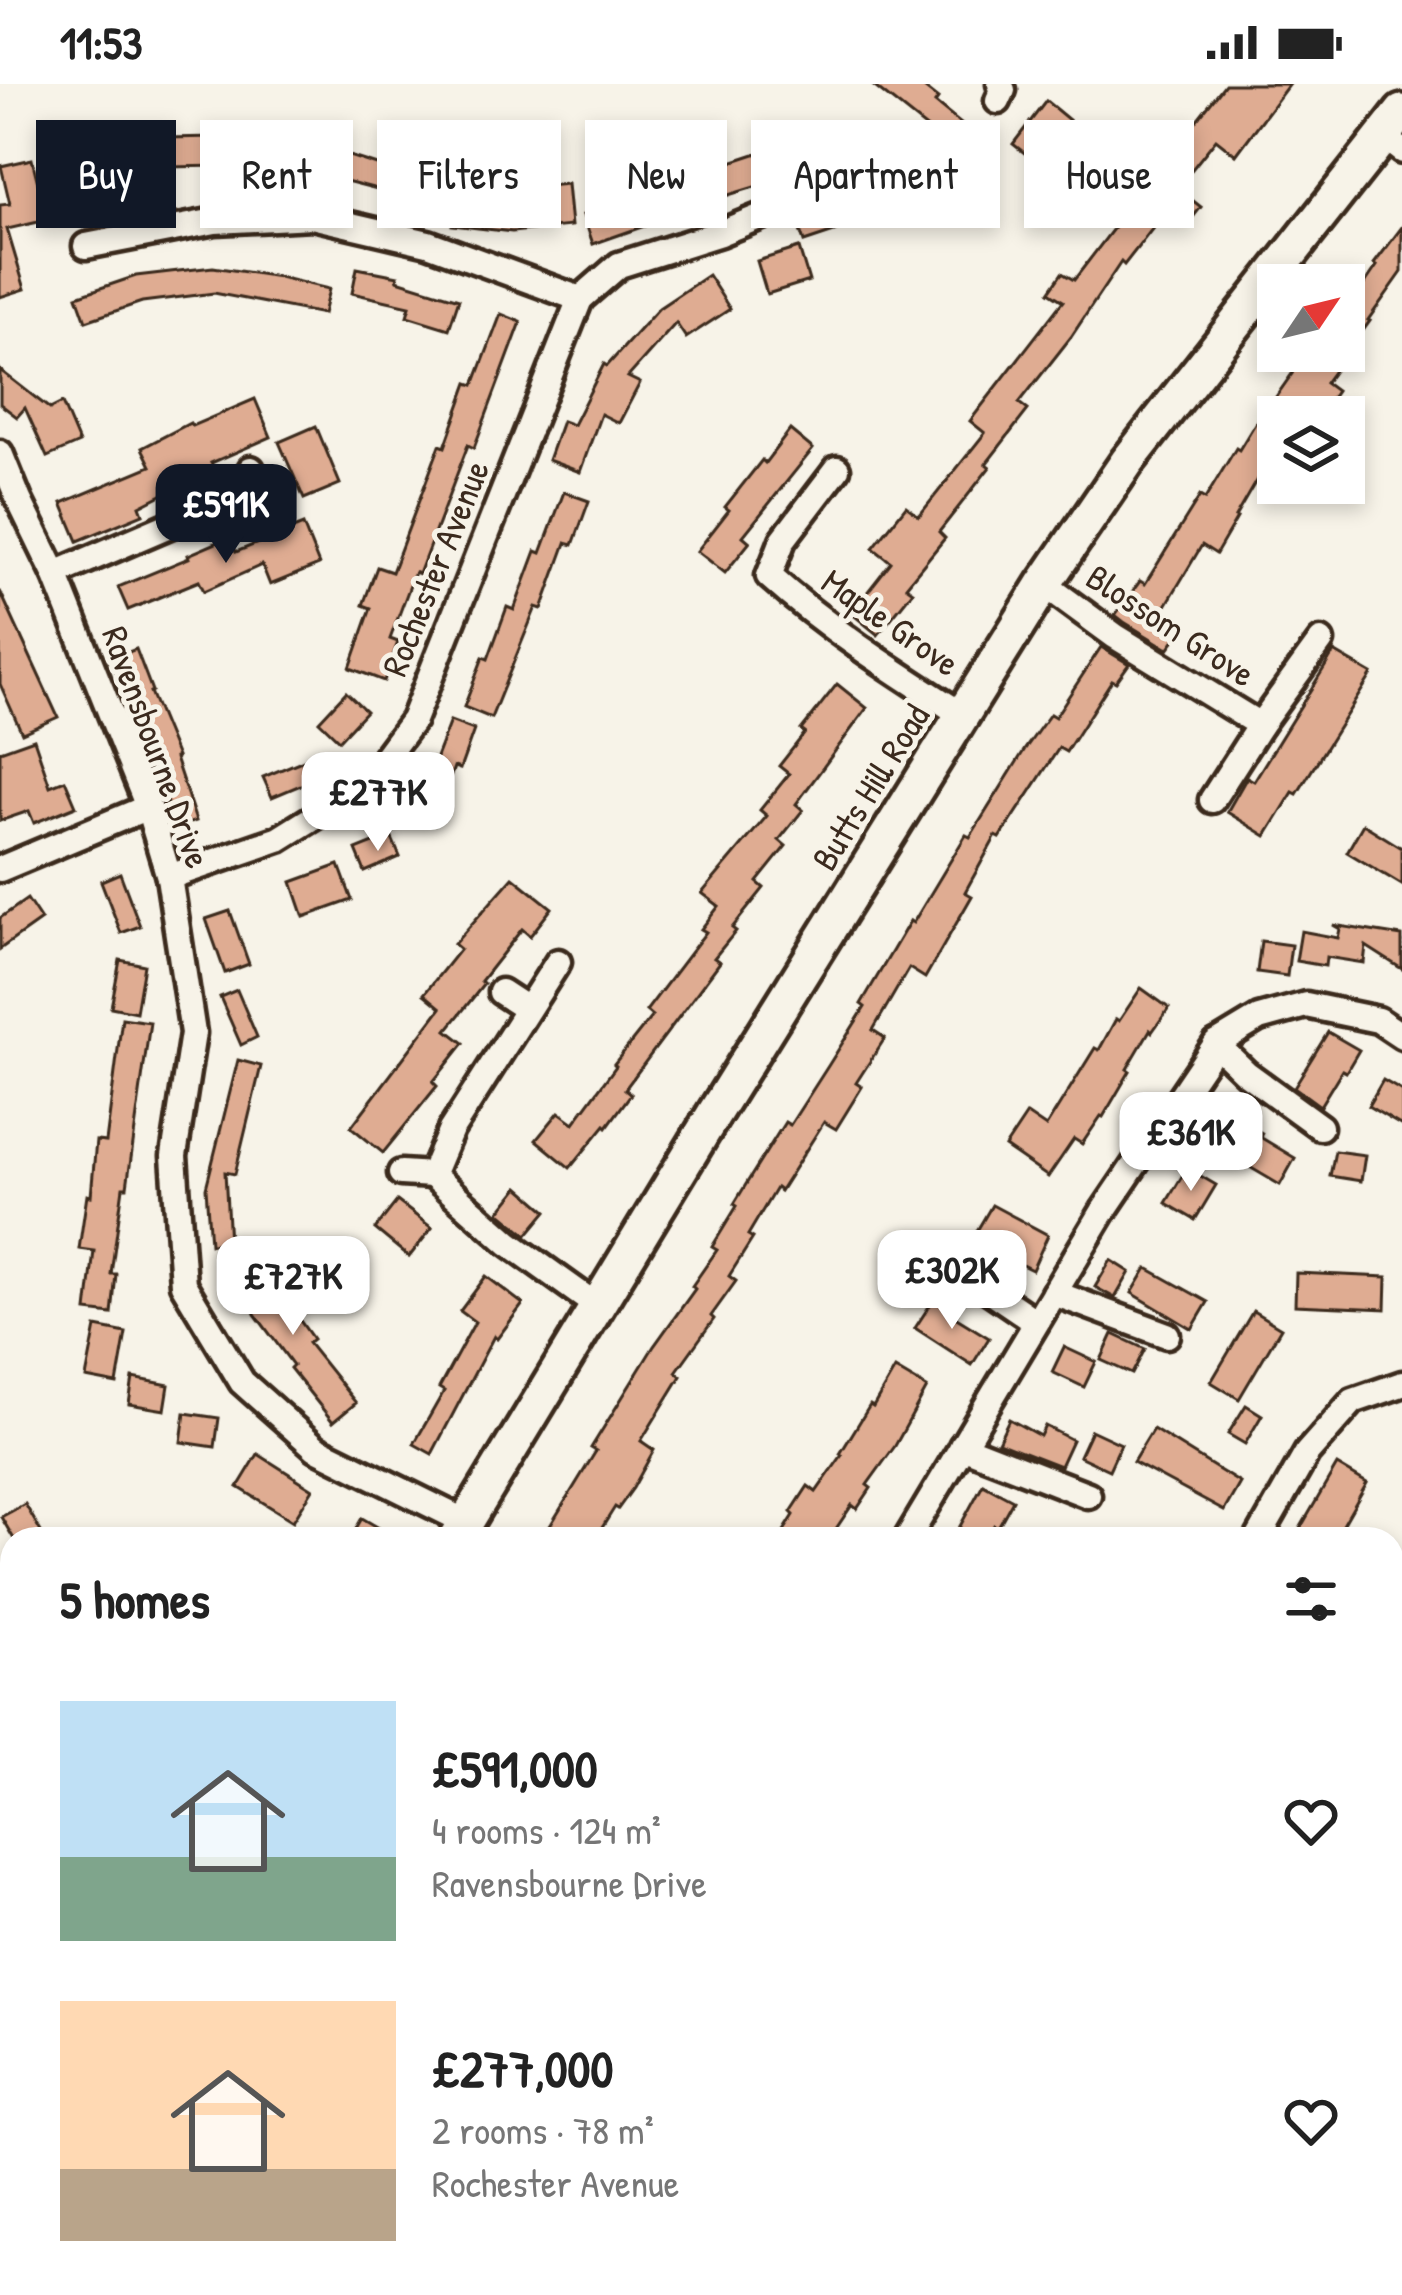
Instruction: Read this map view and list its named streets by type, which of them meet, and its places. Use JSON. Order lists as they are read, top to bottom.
{
  "streets": {
    "street": [
      "Rochester Avenue",
      "Maple Grove",
      "Blossom Grove",
      "Ravensbourne Drive",
      "Butts Hill Road"
    ]
  },
  "crossings": [
    ["Rochester Avenue", "Ravensbourne Drive"],
    ["Maple Grove", "Butts Hill Road"],
    ["Blossom Grove", "Butts Hill Road"]
  ],
  "north": "top right",
  "page": {
    "status": "11:53",
    "chip": [
      "Buy",
      "Rent",
      "Filters",
      "New",
      "Apartment",
      "House"
    ],
    "price": [
      "£591K",
      "£277K",
      "£361K",
      "£302K",
      "£727K"
    ],
    "heading": "5 homes",
    "list": [
      {
        "name": "£591,000",
        "note": "4 rooms · 124 m² · Ravensbourne Drive"
      },
      {
        "name": "£277,000",
        "note": "2 rooms · 78 m² · Rochester Avenue"
      }
    ]
  }
}
